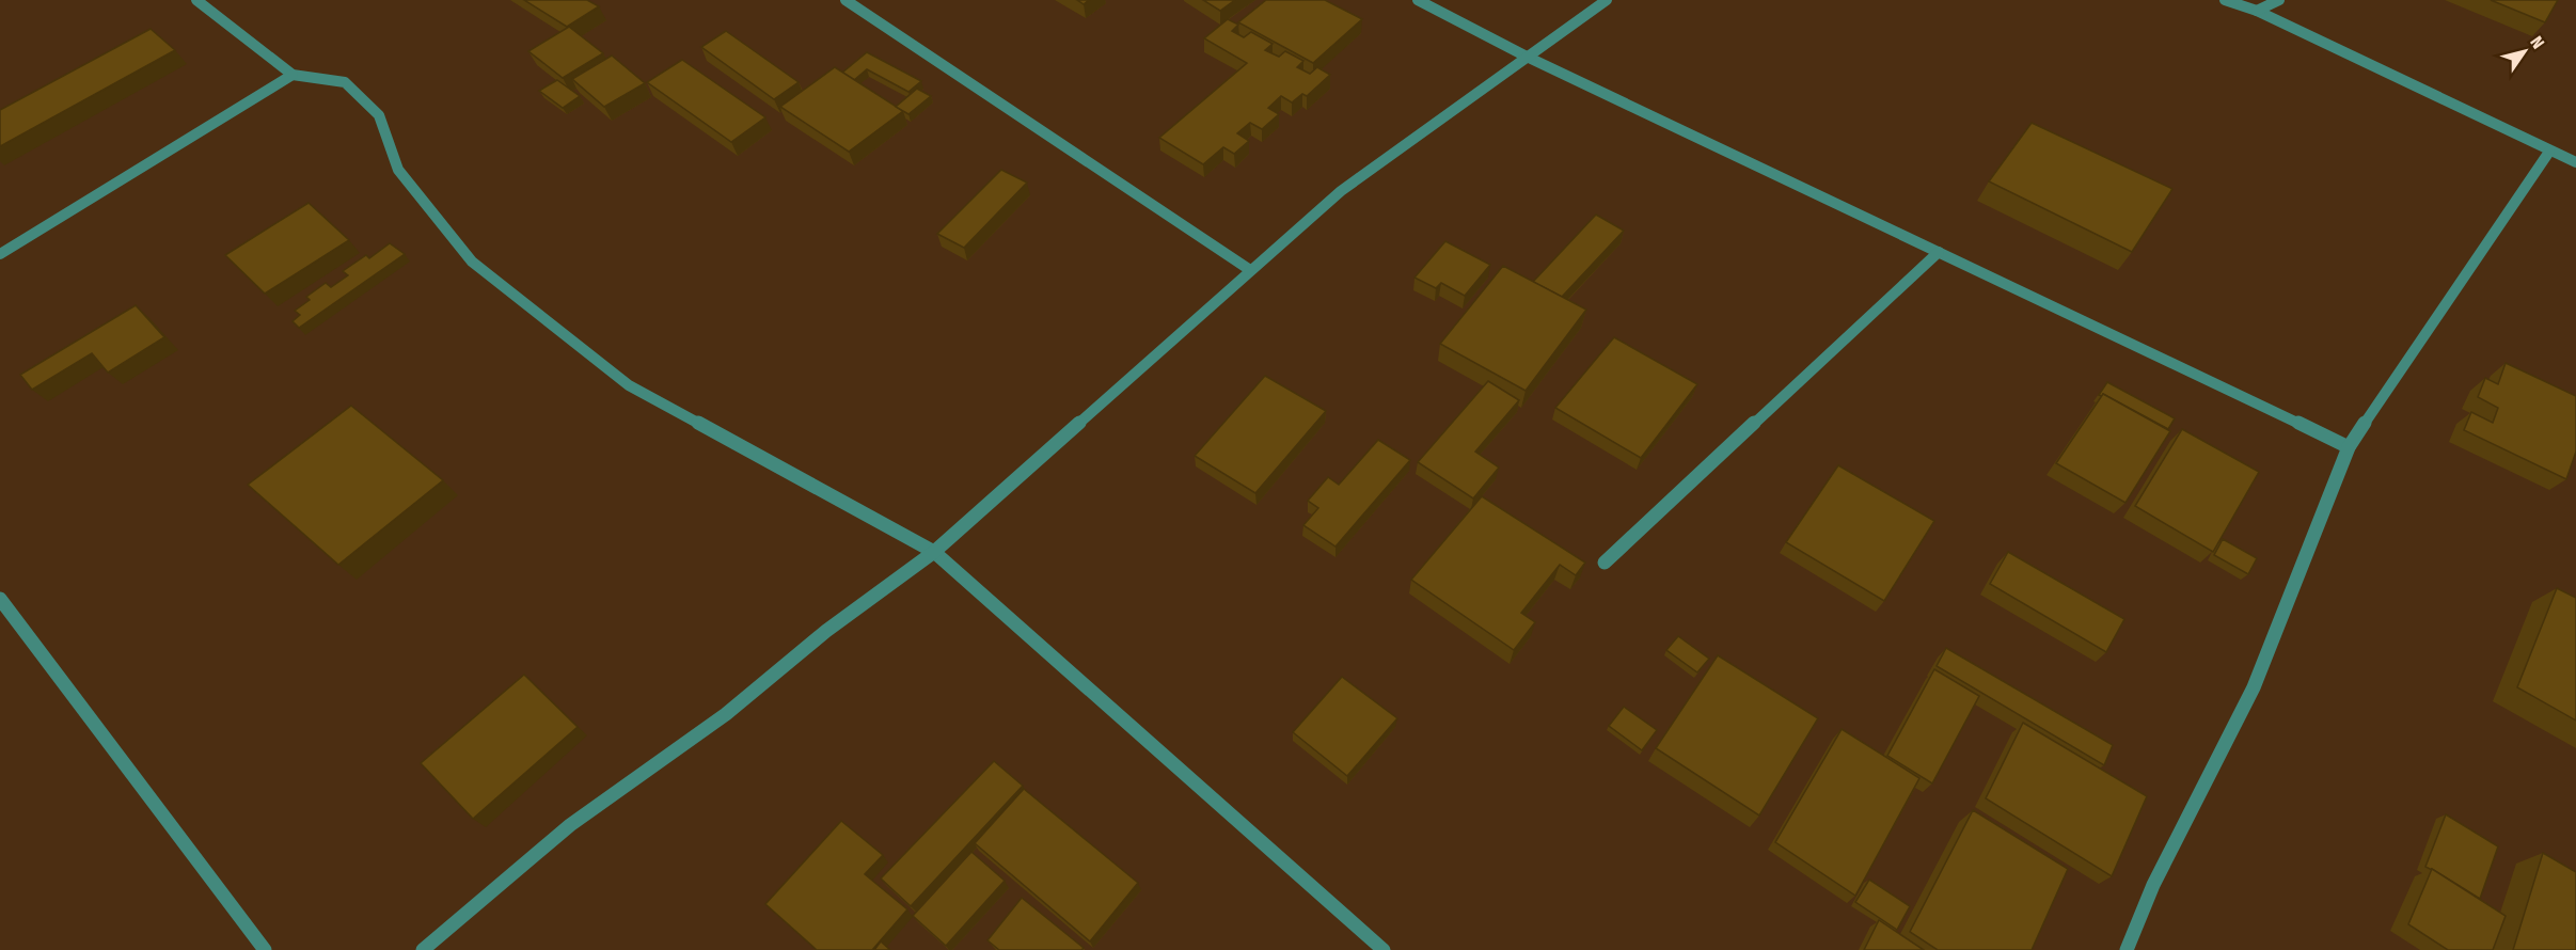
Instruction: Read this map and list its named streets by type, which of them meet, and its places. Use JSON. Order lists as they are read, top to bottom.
{
  "north": "top right"
}
